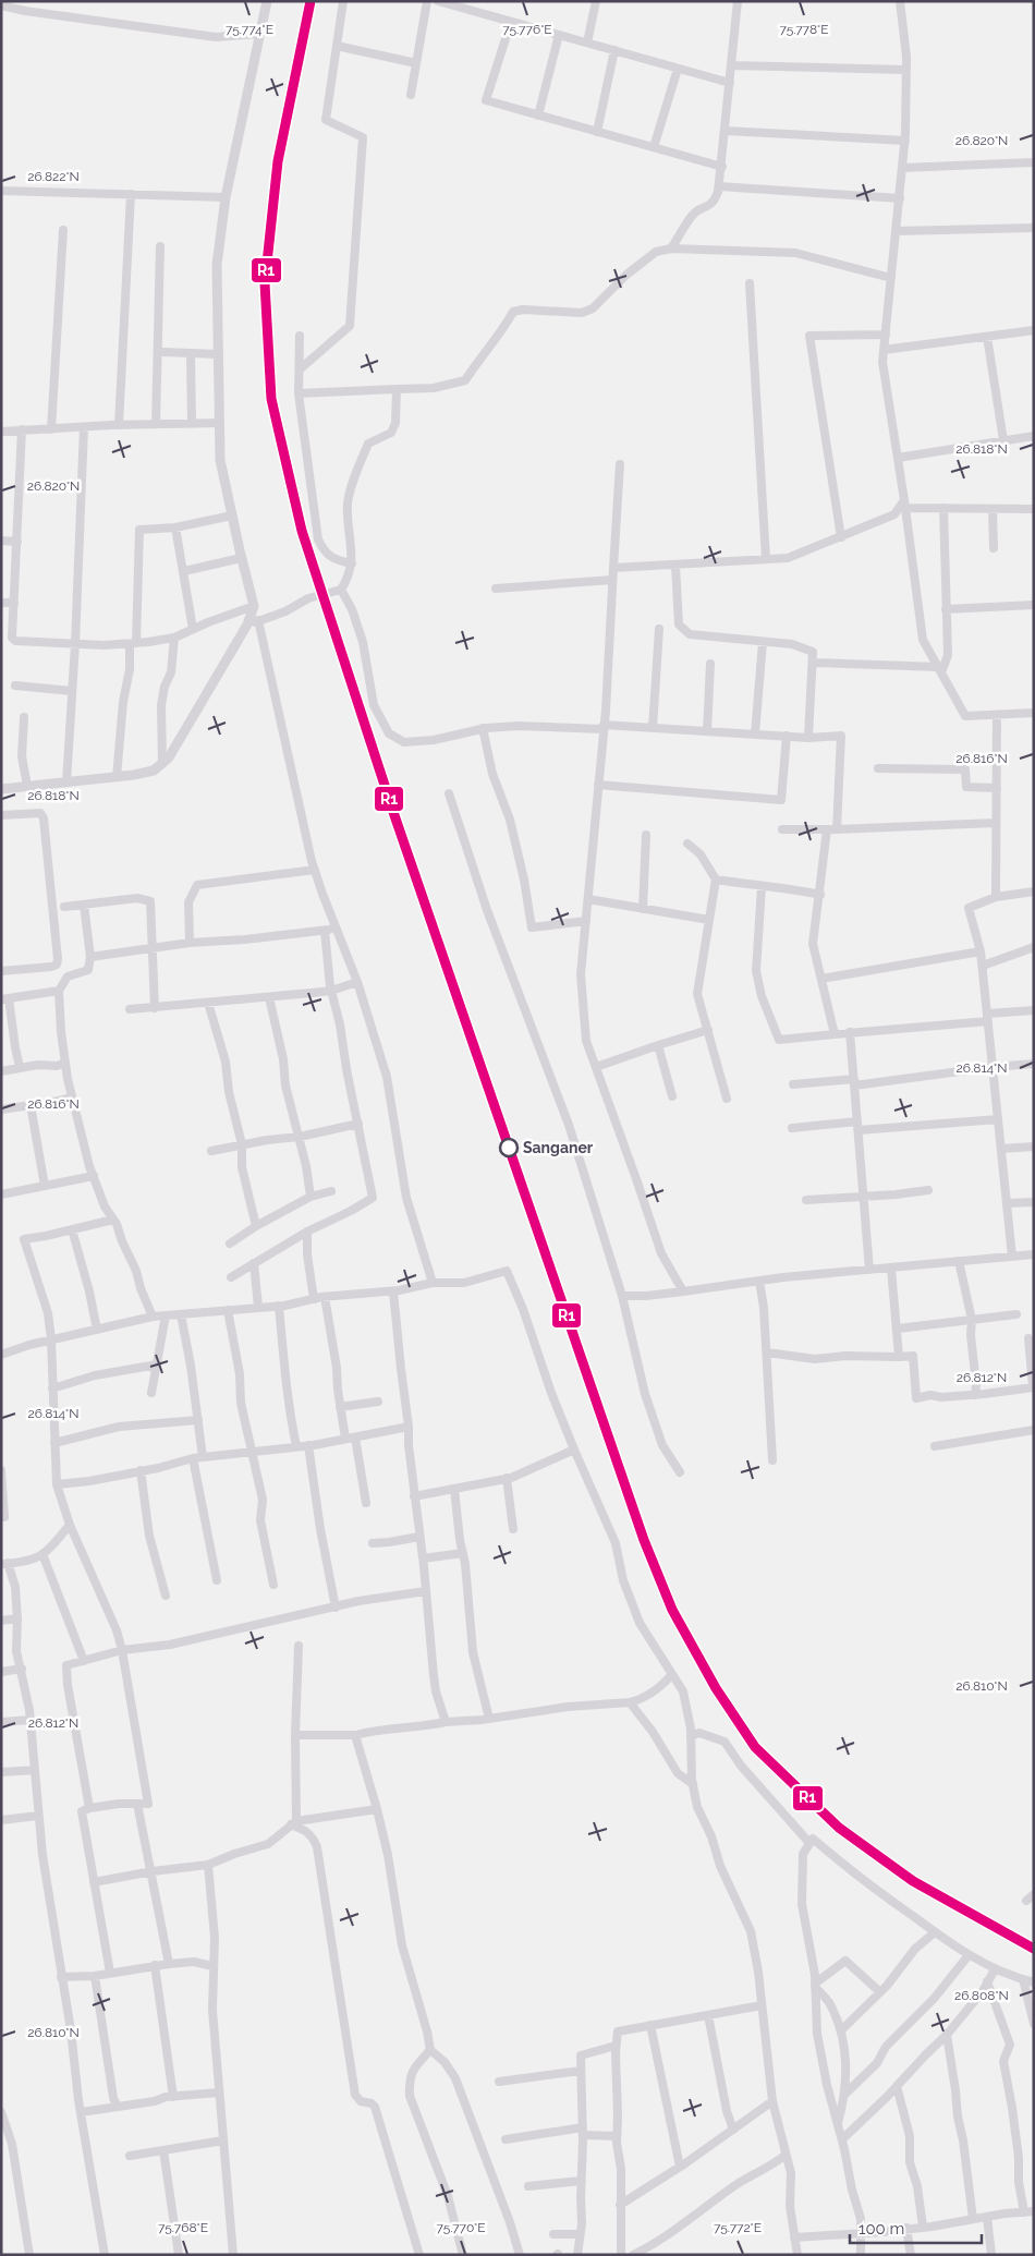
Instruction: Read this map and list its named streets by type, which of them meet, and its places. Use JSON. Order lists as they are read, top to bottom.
{
  "places": ["Sanganer"],
  "lines": ["transit line R1"],
  "scale_bar": "100 m",
  "coordinates": [
    "75.776°E",
    "75.778°E",
    "75.774°E",
    "26.820°N",
    "26.822°N",
    "26.818°N",
    "26.816°N",
    "26.814°N",
    "26.812°N",
    "26.810°N",
    "26.808°N",
    "75.768°E",
    "75.770°E",
    "75.772°E"
  ]
}
